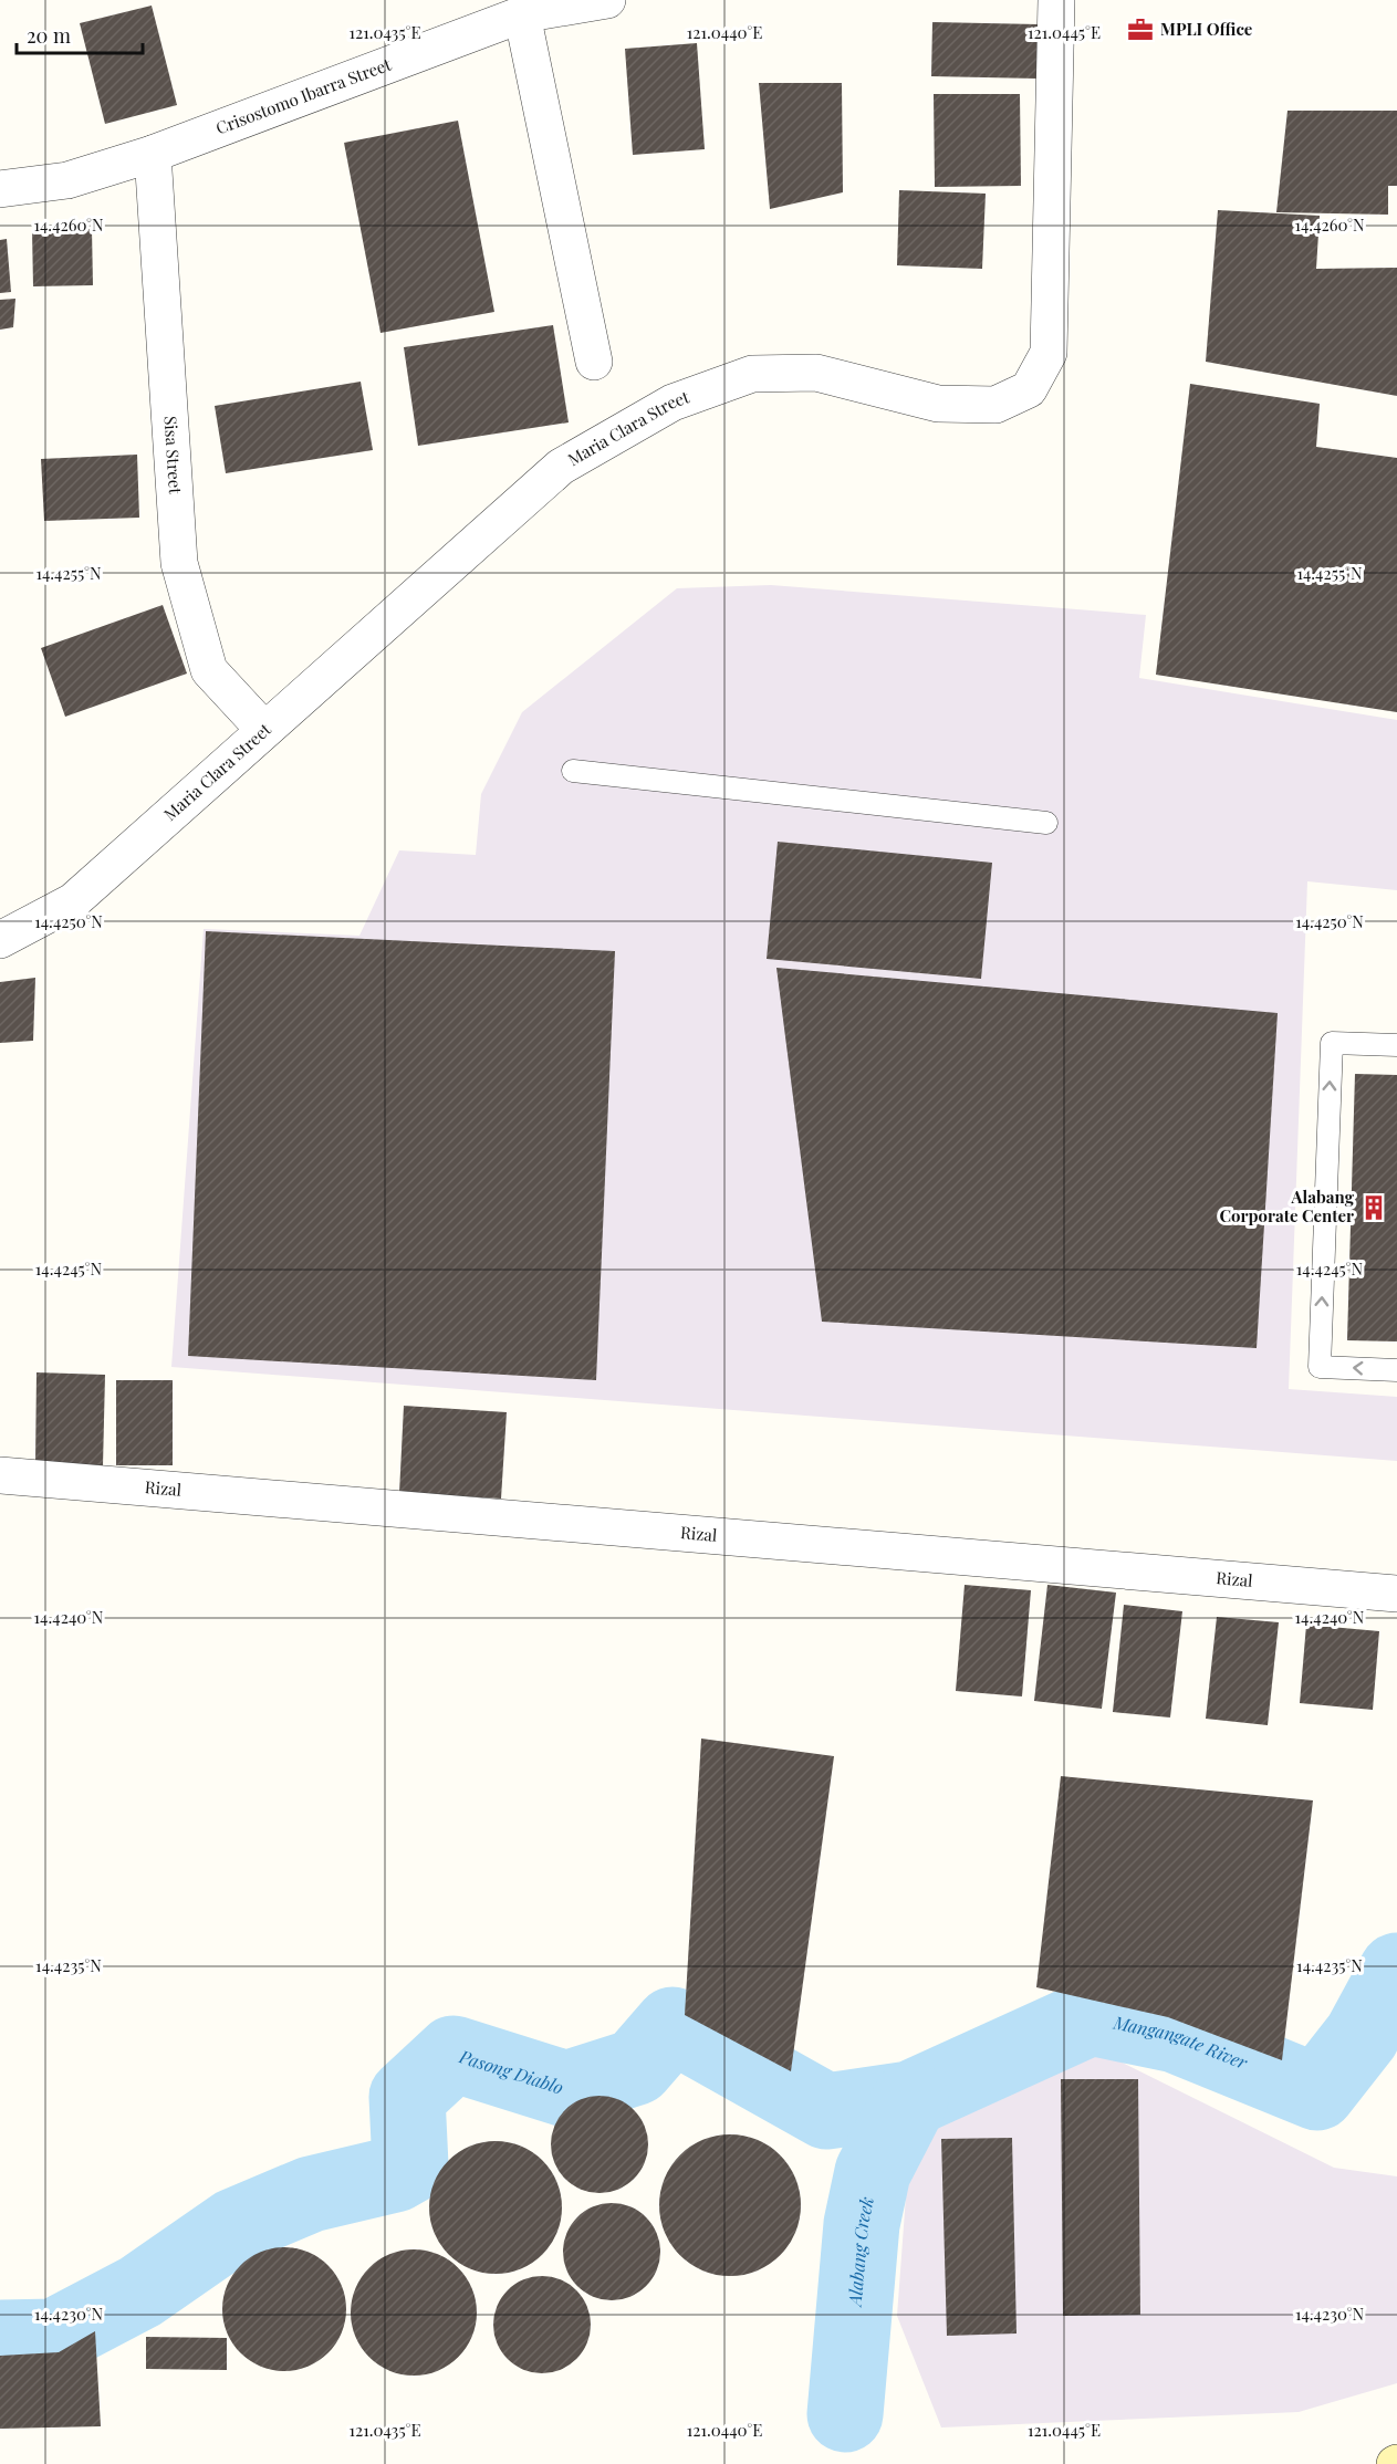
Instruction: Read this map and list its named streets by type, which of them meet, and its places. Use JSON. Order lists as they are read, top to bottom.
{
  "streets": {
    "street": [
      "Crisostomo Ibarra Street",
      "Maria Clara Street",
      "Sisa Street",
      "Rizal"
    ]
  },
  "crossings": [
    ["Crisostomo Ibarra Street", "Sisa Street"],
    ["Maria Clara Street", "Sisa Street"]
  ],
  "water": ["Mangangate River", "Pasong Diablo", "Alabang Creek"],
  "places": {
    "office": ["MPLI Office"],
    "building": ["Alabang Corporate Center"]
  },
  "scale_bar": "20 m",
  "coordinates": [
    "121.0435°E",
    "121.0440°E",
    "121.0445°E",
    "14.4260°N",
    "14.4255°N",
    "14.4250°N",
    "14.4245°N",
    "14.4240°N",
    "14.4235°N",
    "14.4230°N"
  ]
}
